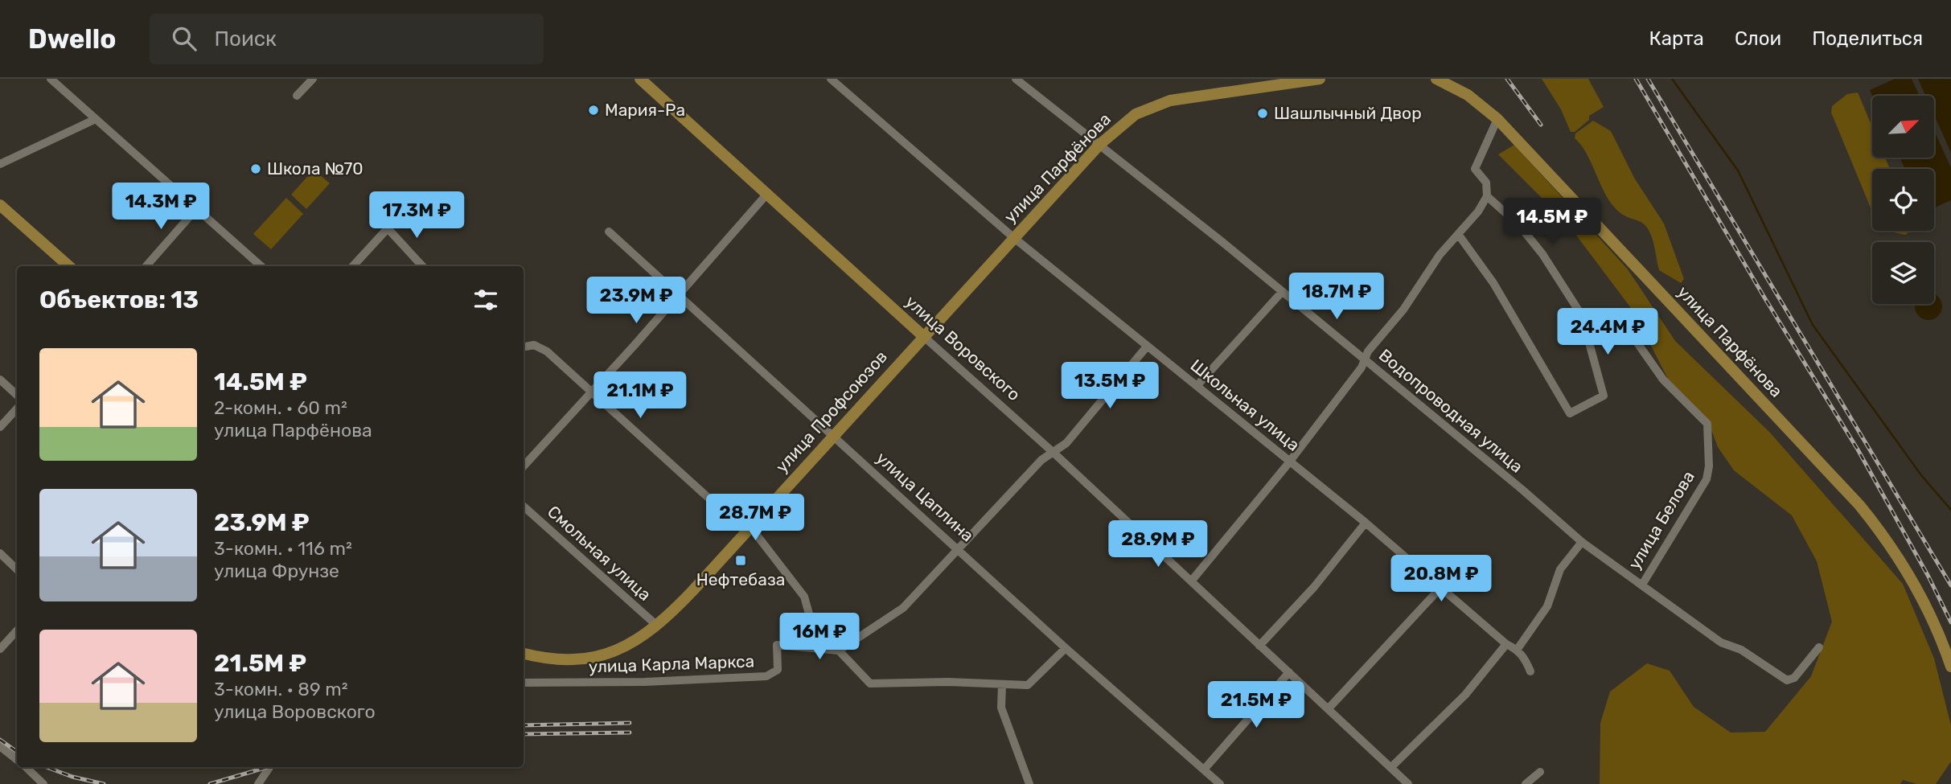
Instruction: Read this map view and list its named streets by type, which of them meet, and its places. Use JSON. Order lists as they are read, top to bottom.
{
  "streets": {
    "main road": ["улица Парфёнова", "улица Воровского", "улица Профсоюзов"],
    "street": [
      "Школьная улица",
      "Водопроводная улица",
      "улица Цаплина",
      "улица Белова",
      "Смольная улица",
      "улица Карла Маркса"
    ]
  },
  "crossings": [
    ["улица Парфёнова", "улица Воровского"],
    ["улица Парфёнова", "Школьная улица"],
    ["улица Парфёнова", "Водопроводная улица"],
    ["улица Парфёнова", "улица Профсоюзов"],
    ["улица Воровского", "улица Профсоюзов"],
    ["Водопроводная улица", "улица Белова"],
    ["улица Профсоюзов", "улица Цаплина"],
    ["улица Профсоюзов", "Смольная улица"]
  ],
  "places": {
    "other": ["Мария-Ра", "Шашлычный Двор", "Школа №70"],
    "transit": ["Нефтебаза"]
  },
  "north": "top right",
  "page": {
    "header": "Dwello",
    "search": "Поиск",
    "nav": ["Карта", "Слои", "Поделиться"],
    "price": [
      "14.3M ₽",
      "17.3M ₽",
      "14.5M ₽",
      "18.7M ₽",
      "23.9M ₽",
      "24.4M ₽",
      "13.5M ₽",
      "21.1M ₽",
      "28.7M ₽",
      "28.9M ₽",
      "20.8M ₽",
      "16M ₽",
      "21.5M ₽"
    ],
    "heading": "Объектов: 13",
    "list": [
      {
        "name": "14.5M ₽",
        "note": "2-комн. · 60 m² · улица Парфёнова"
      },
      {
        "name": "23.9M ₽",
        "note": "3-комн. · 116 m² · улица Фрунзе"
      },
      {
        "name": "21.5M ₽",
        "note": "3-комн. · 89 m² · улица Воровского"
      }
    ]
  }
}
